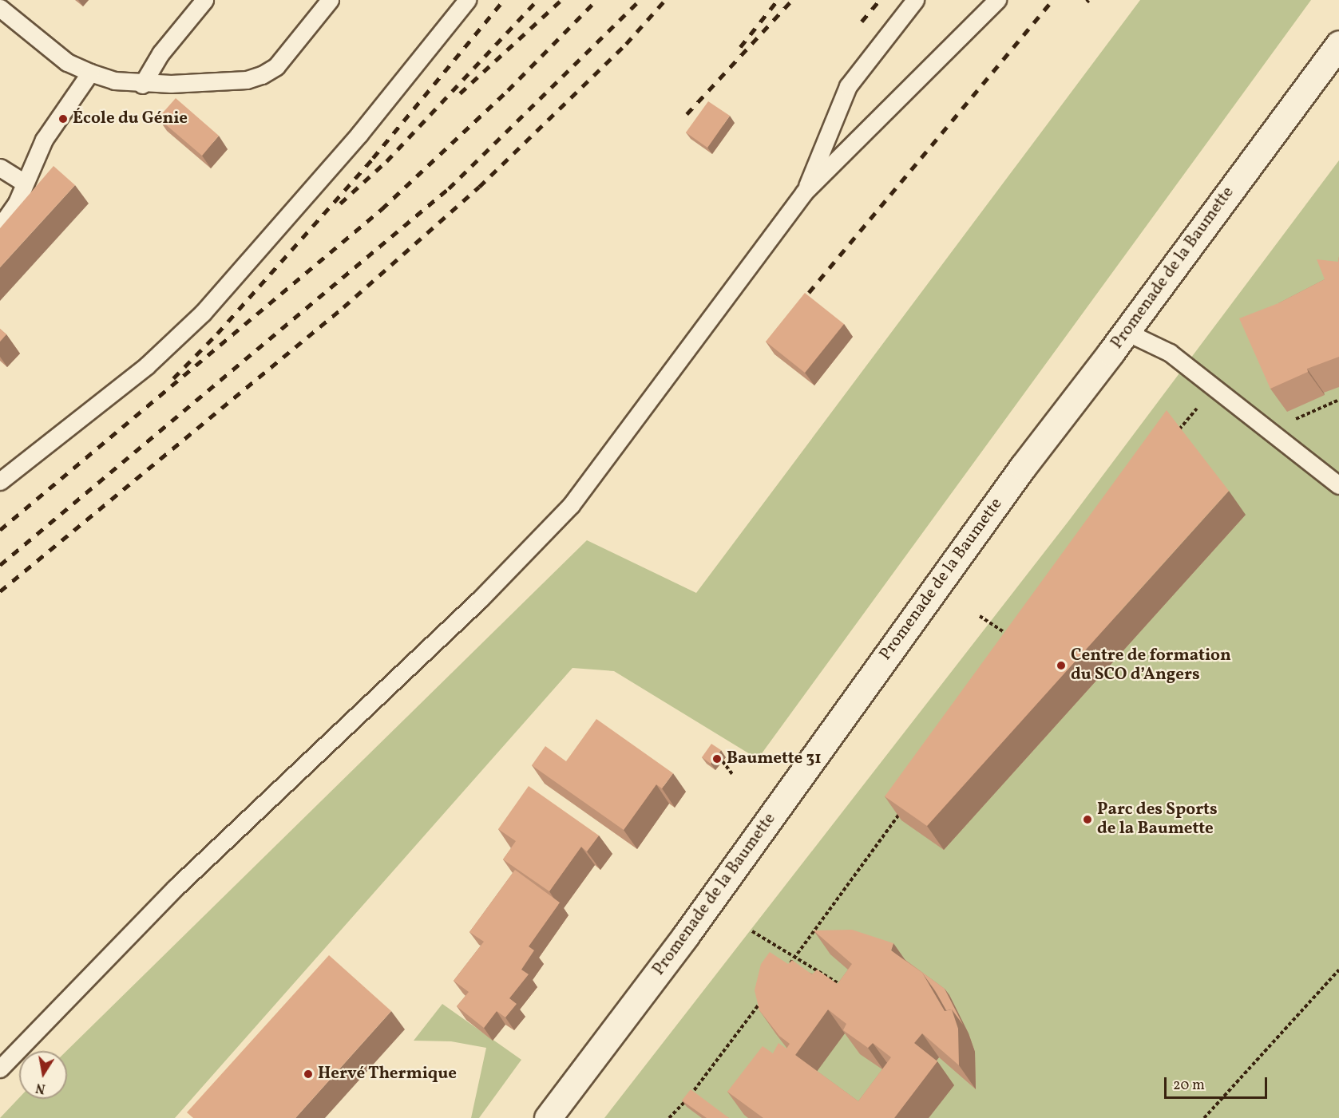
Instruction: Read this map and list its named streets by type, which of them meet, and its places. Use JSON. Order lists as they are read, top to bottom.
{
  "streets": {
    "street": ["Promenade de la Baumette"]
  },
  "places": [
    "École du Génie",
    "Centre de formation du SCO d’Angers",
    "Baumette 31",
    "Parc des Sports de la Baumette",
    "Hervé Thermique"
  ],
  "scale_bar": "20 m",
  "north": "bottom"
}
